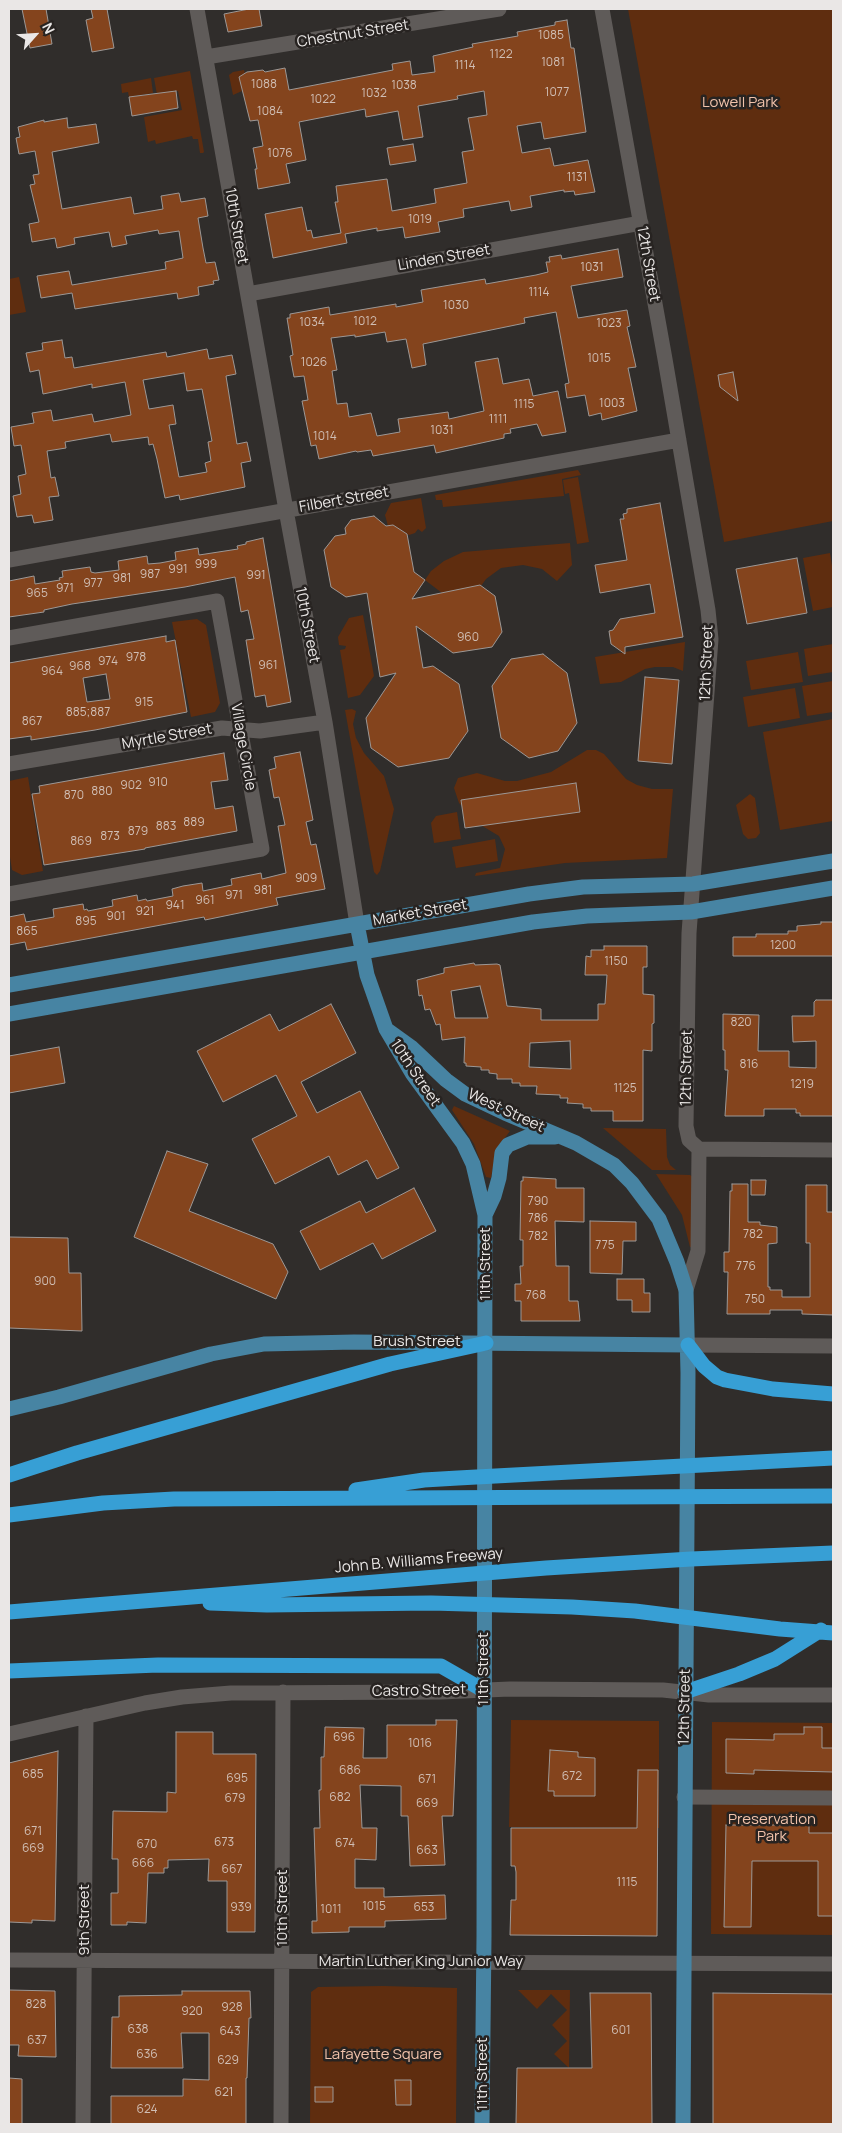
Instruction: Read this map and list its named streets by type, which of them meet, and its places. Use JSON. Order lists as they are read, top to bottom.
{
  "streets": {
    "highway": ["John B. Williams Freeway"],
    "main road": [
      "10th Street",
      "12th Street",
      "Market Street",
      "West Street",
      "11th Street",
      "Brush Street"
    ],
    "street": [
      "Chestnut Street",
      "Linden Street",
      "Filbert Street",
      "Myrtle Street",
      "Village Circle",
      "Castro Street",
      "9th Street",
      "Martin Luther King Junior Way"
    ]
  },
  "crossings": [
    ["Chestnut Street", "10th Street"],
    ["10th Street", "Linden Street"],
    ["10th Street", "Filbert Street"],
    ["10th Street", "Myrtle Street"],
    ["10th Street", "Market Street"],
    ["10th Street", "West Street"],
    ["10th Street", "11th Street"],
    ["10th Street", "Castro Street"],
    ["10th Street", "Martin Luther King Junior Way"],
    ["Linden Street", "12th Street"],
    ["12th Street", "Filbert Street"],
    ["12th Street", "Market Street"],
    ["12th Street", "West Street"],
    ["12th Street", "Brush Street"],
    ["12th Street", "Castro Street"],
    ["12th Street", "Martin Luther King Junior Way"],
    ["Myrtle Street", "Village Circle"],
    ["11th Street", "Brush Street"],
    ["11th Street", "Castro Street"],
    ["11th Street", "Martin Luther King Junior Way"],
    ["Castro Street", "9th Street"],
    ["9th Street", "Martin Luther King Junior Way"]
  ],
  "parks": ["Lowell Park", "Preservation Park", "Lafayette Square"],
  "house_numbers": [
    "1085",
    "1122",
    "1081",
    "1114",
    "1088",
    "1038",
    "1077",
    "1032",
    "1022",
    "1084",
    "1076",
    "1131",
    "1019",
    "1031",
    "1114",
    "1030",
    "1012",
    "1034",
    "1023",
    "1015",
    "1026",
    "1003",
    "1115",
    "1111",
    "1031",
    "1014",
    "999",
    "991",
    "987",
    "991",
    "981",
    "977",
    "971",
    "965",
    "960",
    "978",
    "974",
    "961",
    "968",
    "964",
    "915",
    "885;887",
    "867",
    "910",
    "902",
    "880",
    "870",
    "889",
    "883",
    "879",
    "873",
    "869",
    "909",
    "981",
    "971",
    "961",
    "941",
    "921",
    "901",
    "895",
    "865",
    "1200",
    "1150",
    "820",
    "816",
    "1219",
    "1125",
    "790",
    "786",
    "782",
    "782",
    "775",
    "776",
    "900",
    "768",
    "750",
    "696",
    "1016",
    "686",
    "685",
    "672",
    "695",
    "671",
    "682",
    "679",
    "669",
    "671",
    "673",
    "674",
    "670",
    "669",
    "663",
    "666",
    "667",
    "1115",
    "1015",
    "939",
    "653",
    "1011",
    "828",
    "928",
    "920",
    "638",
    "601",
    "643",
    "637",
    "636",
    "629",
    "621",
    "624"
  ],
  "north": "top right"
}
